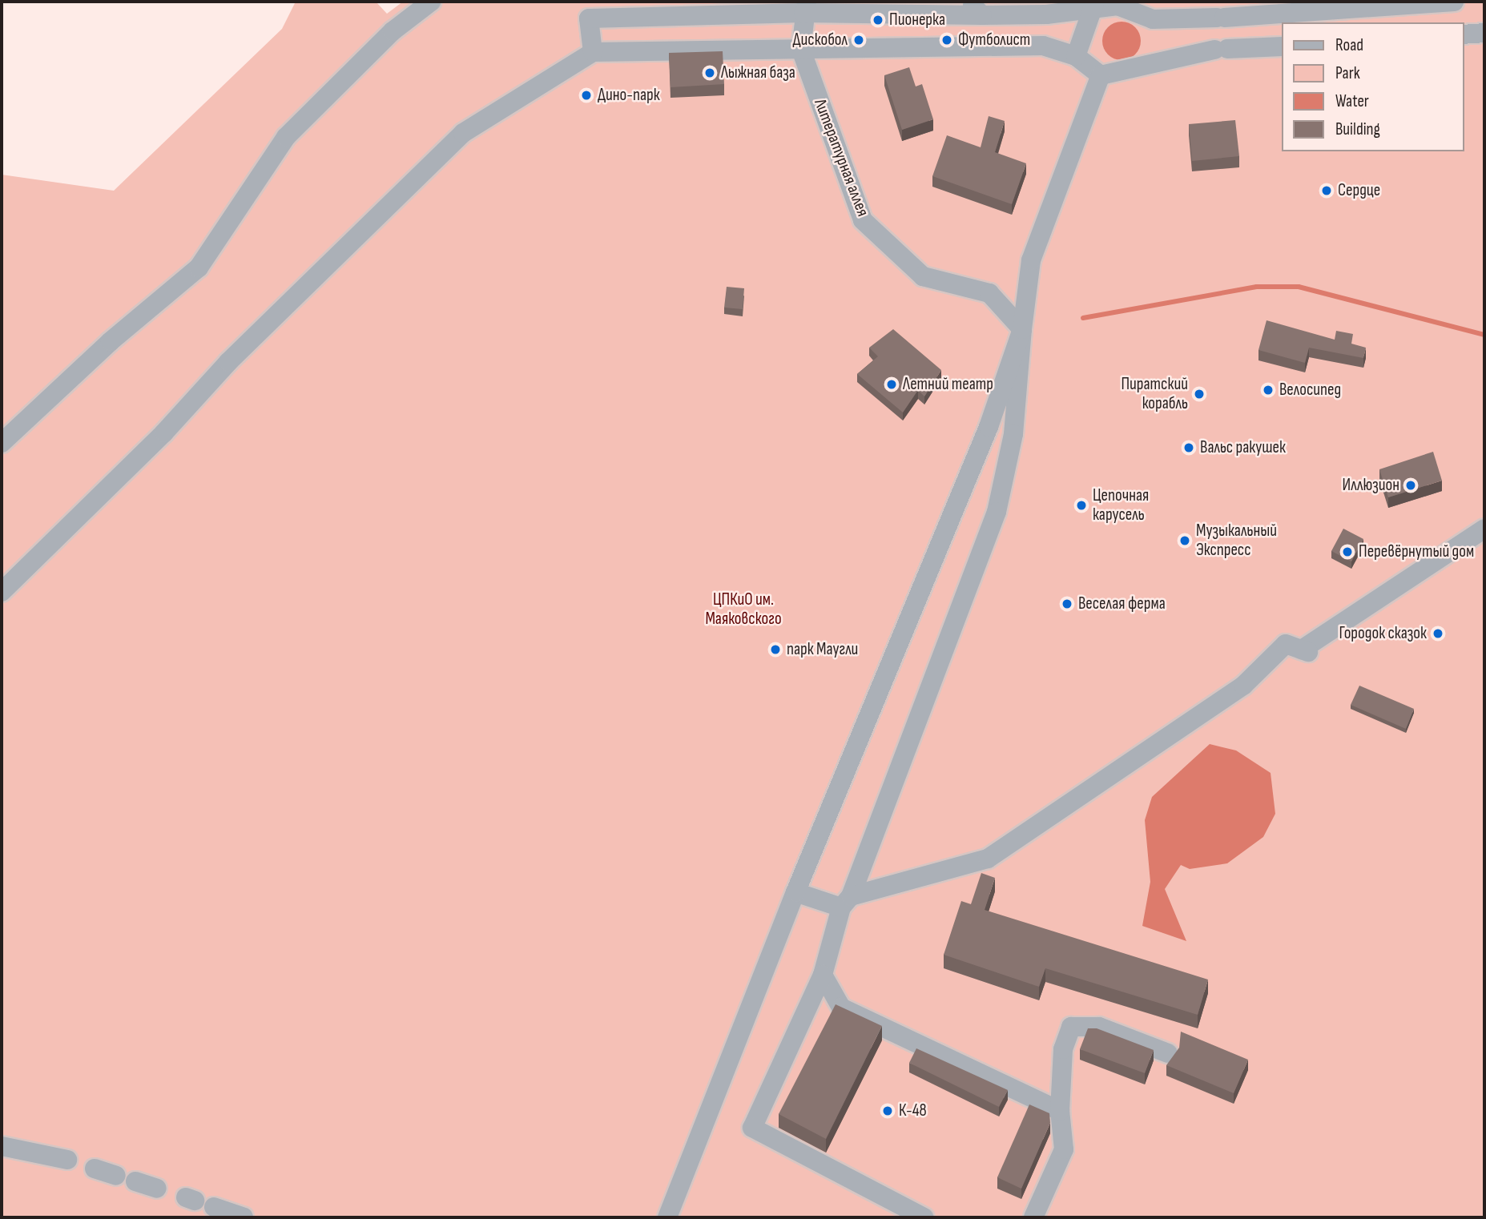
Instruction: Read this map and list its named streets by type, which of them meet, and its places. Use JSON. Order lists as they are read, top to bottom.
{
  "streets": {
    "street": ["Литературная аллея"]
  },
  "parks": ["ЦПКиО им. Маяковского"],
  "places": [
    "Пионерка",
    "Дискобол",
    "Футболист",
    "Лыжная база",
    "Дино-парк",
    "Сердце",
    "Летний театр",
    "Велосипед",
    "Пиратский корабль",
    "Вальс ракушек",
    "Иллюзион",
    "Цепочная карусель",
    "Музыкальный Экспресс",
    "Перевёрнутый дом",
    "Веселая ферма",
    "Городок сказок",
    "парк Маугли",
    "К-48"
  ],
  "legend": [
    "Road",
    "Park",
    "Water",
    "Building"
  ]
}
